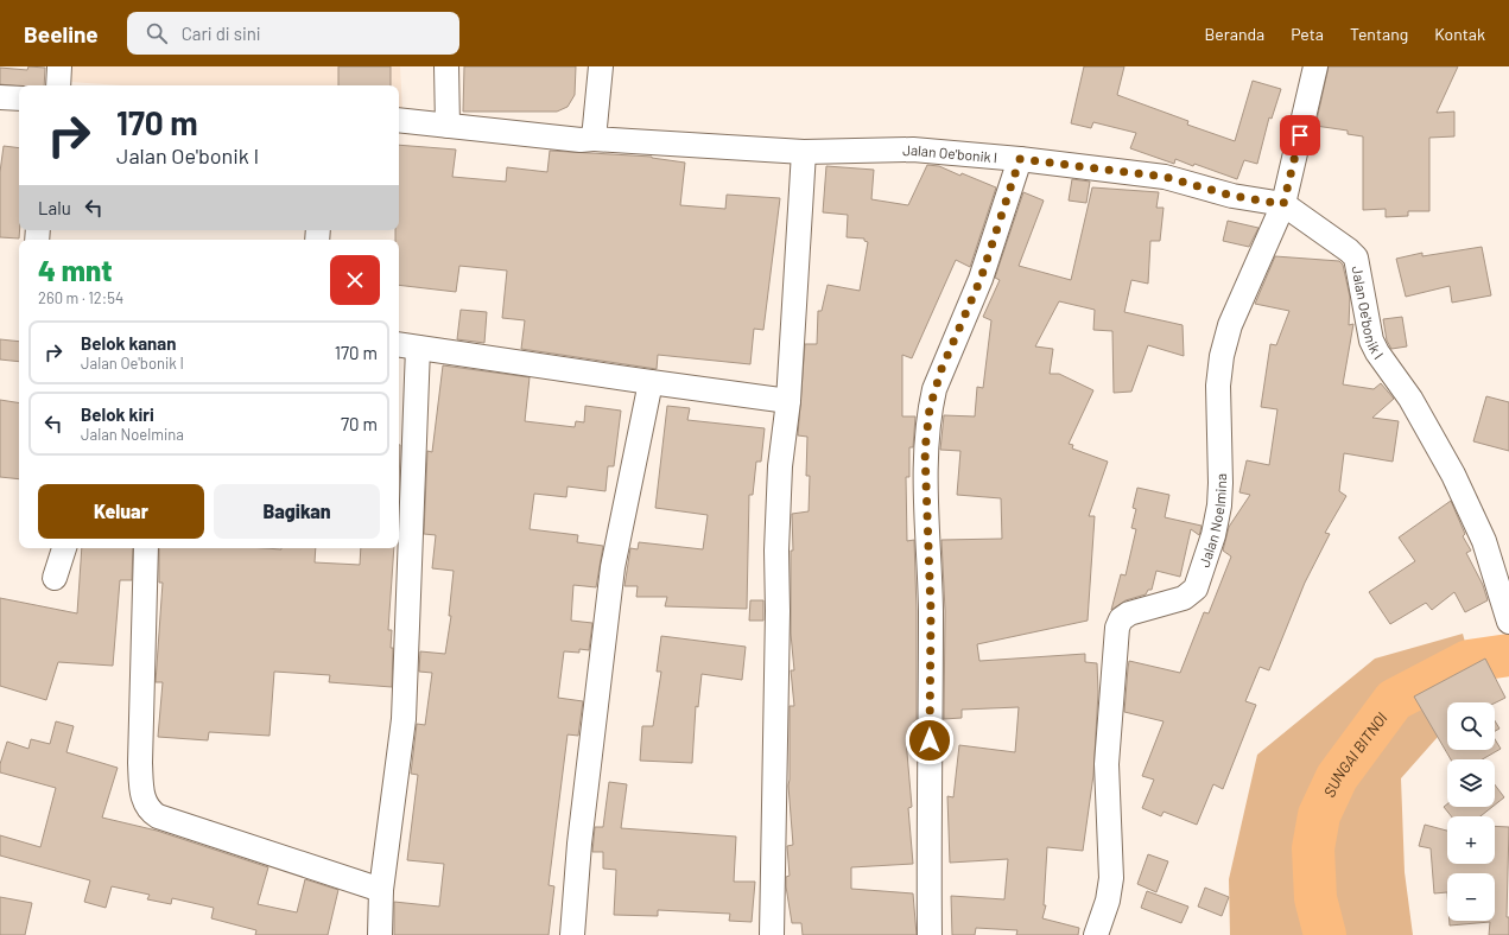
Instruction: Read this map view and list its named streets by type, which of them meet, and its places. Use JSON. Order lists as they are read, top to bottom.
{
  "streets": {
    "street": ["Jalan Oe'bonik I", "Jalan Noelmina"]
  },
  "crossings": [
    ["Jalan Oe'bonik I", "Jalan Noelmina"]
  ],
  "water": ["SUNGAI BITNOI"],
  "page": {
    "header": "Beeline",
    "search": "Cari di sini",
    "nav": [
      "Beranda",
      "Peta",
      "Tentang",
      "Kontak"
    ],
    "turn": ["170 m", "Jalan Oe'bonik I"],
    "then": "Lalu",
    "heading": ["4 mnt", "260 m · 12:54"],
    "list": [
      {
        "name": "Belok kanan",
        "note": "Jalan Oe'bonik I",
        "value": "170 m"
      },
      {
        "name": "Belok kiri",
        "note": "Jalan Noelmina",
        "value": "70 m"
      }
    ],
    "buttons": ["Keluar", "Bagikan"],
    "map_buttons": ["+", "−"]
  }
}
